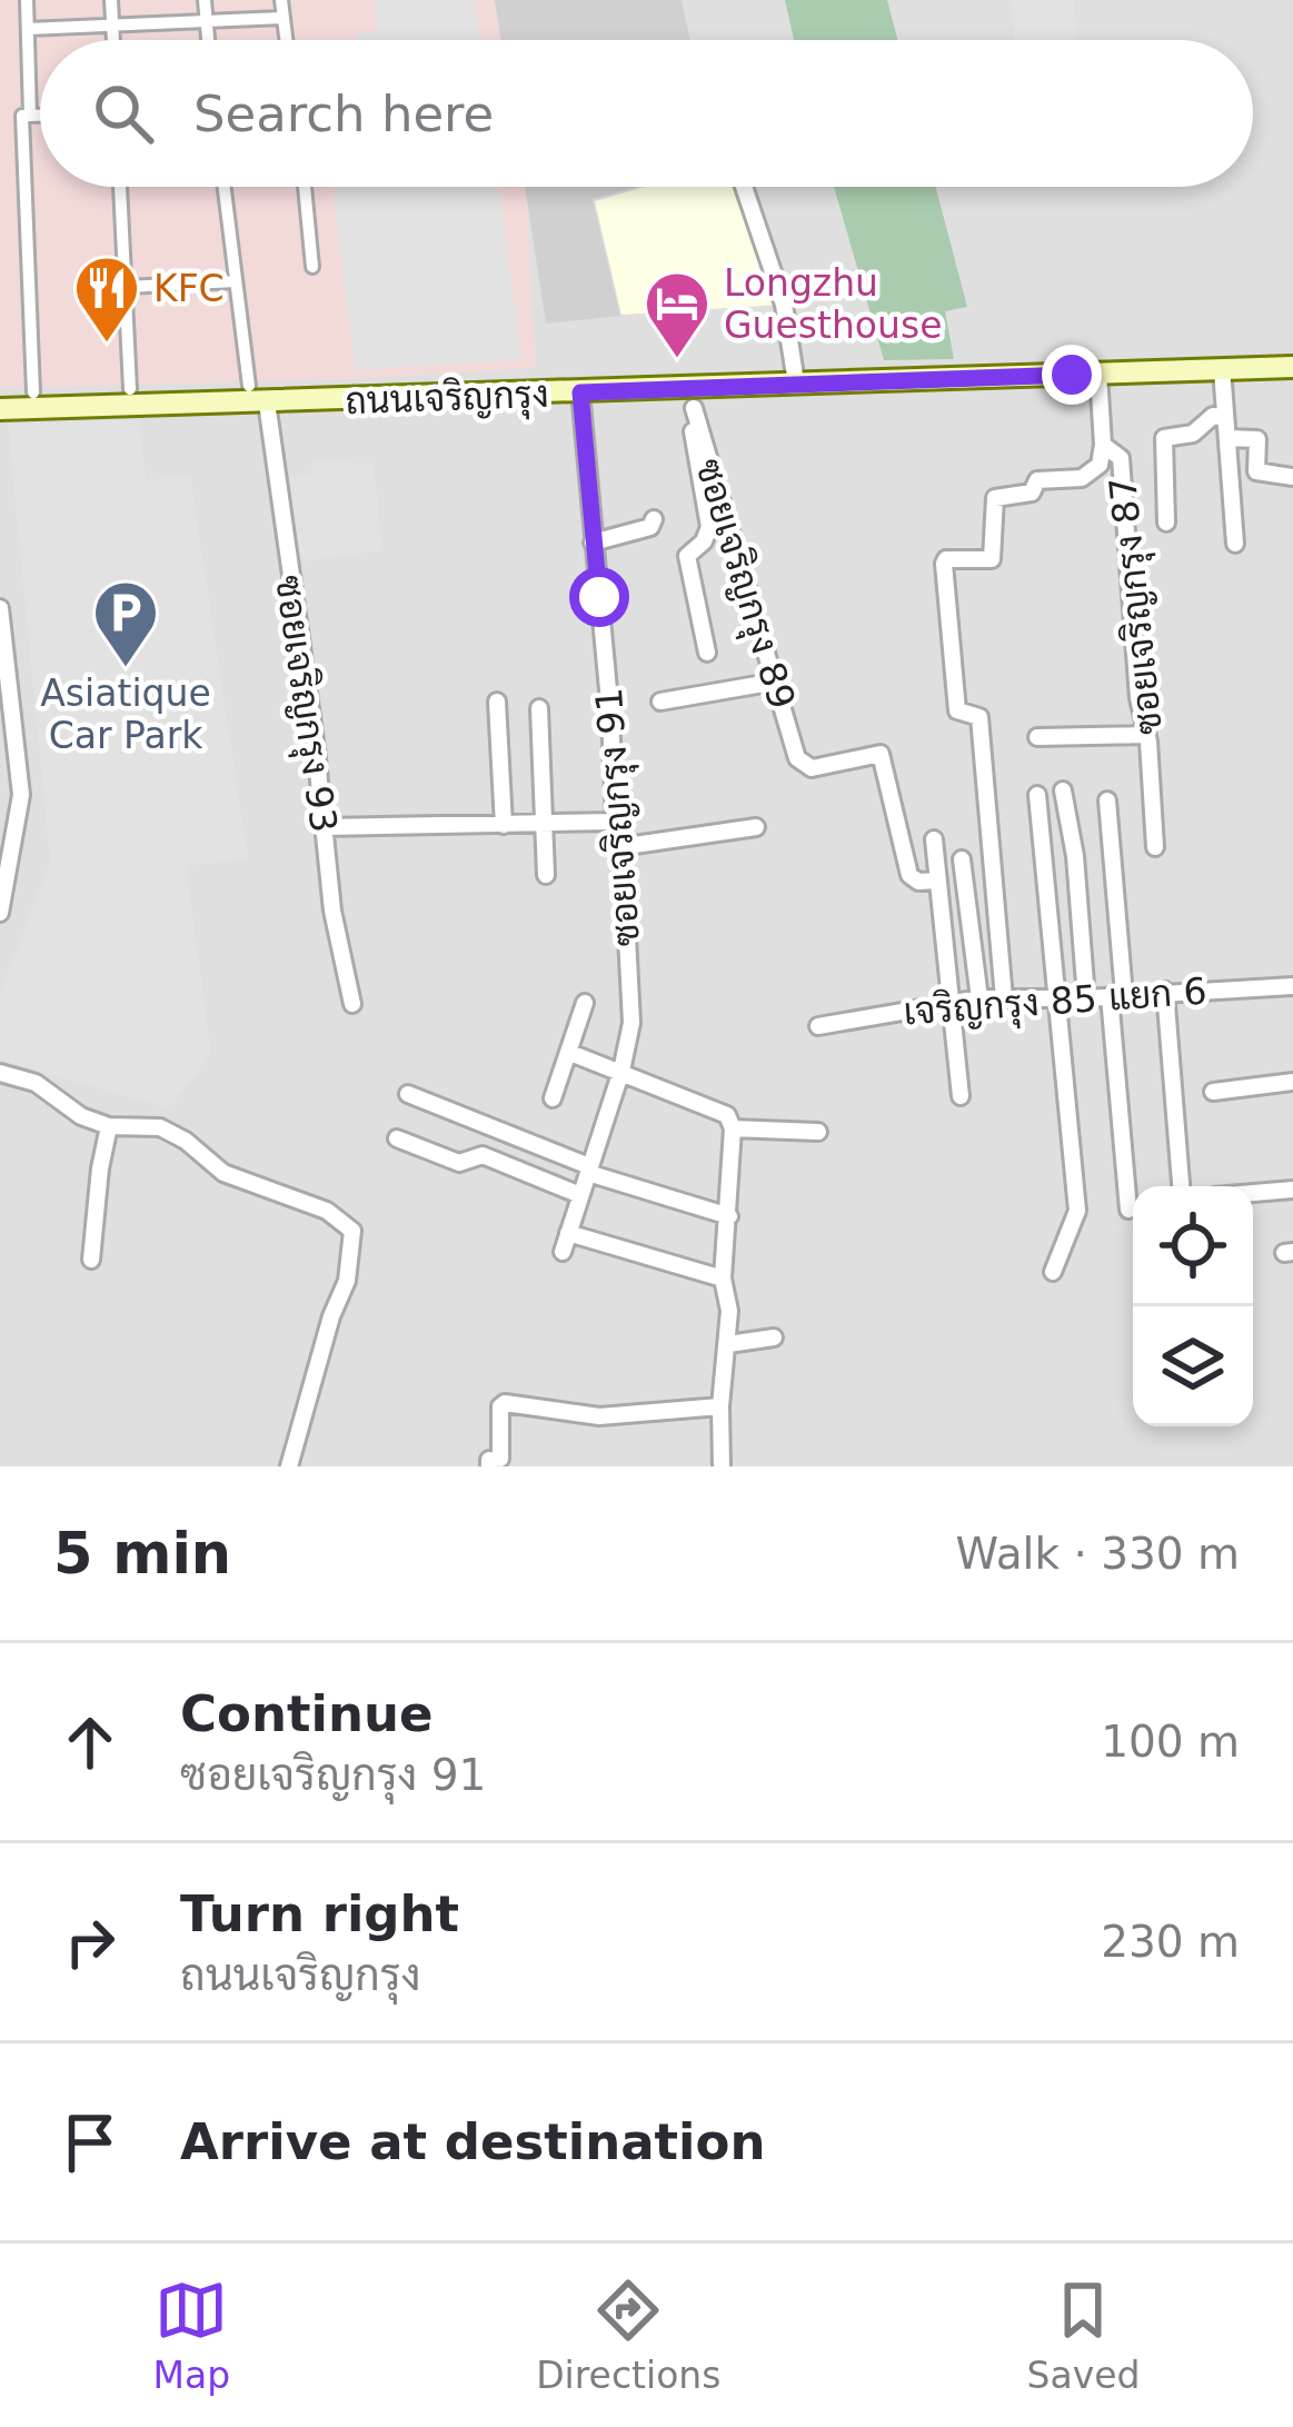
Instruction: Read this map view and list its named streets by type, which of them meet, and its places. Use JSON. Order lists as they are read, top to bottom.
{
  "streets": {
    "main road": ["ถนนเจริญกรุง"],
    "street": [
      "ซอยเจริญกรุง 89",
      "ซอยเจริญกรุง 87",
      "ซอยเจริญกรุง 93",
      "ซอยเจริญกรุง 91",
      "เจริญกรุง 85 แยก 6"
    ]
  },
  "crossings": [
    ["ถนนเจริญกรุง", "ซอยเจริญกรุง 89"],
    ["ถนนเจริญกรุง", "ซอยเจริญกรุง 87"],
    ["ถนนเจริญกรุง", "ซอยเจริญกรุง 93"],
    ["ถนนเจริญกรุง", "ซอยเจริญกรุง 91"]
  ],
  "places": {
    "restaurant": ["KFC"],
    "hotel": ["Longzhu Guesthouse"],
    "parking": ["Asiatique Car Park"]
  },
  "page": {
    "search": "Search here",
    "heading": ["5 min", "Walk · 330 m"],
    "list": [
      ["Continue", "ซอยเจริญกรุง 91", "100 m"],
      ["Turn right", "ถนนเจริญกรุง", "230 m"],
      "Arrive at destination"
    ],
    "nav": ["Map", "Directions", "Saved"]
  }
}
